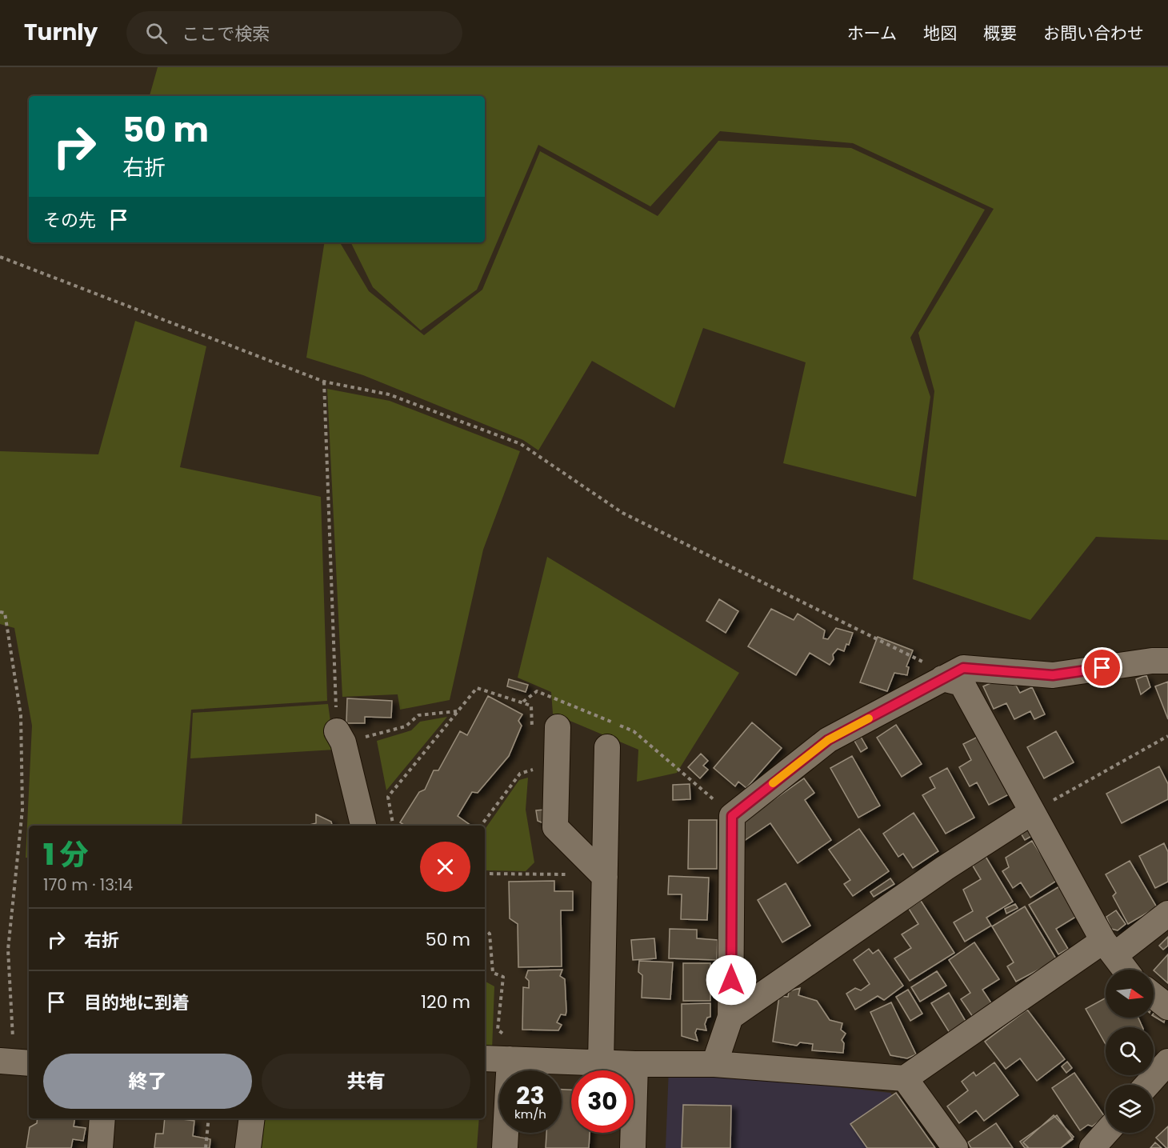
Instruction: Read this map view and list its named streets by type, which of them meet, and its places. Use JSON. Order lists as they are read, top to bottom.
{
  "north": "right",
  "page": {
    "header": "Turnly",
    "search": "ここで検索",
    "nav": [
      "ホーム",
      "地図",
      "概要",
      "お問い合わせ"
    ],
    "turn": ["50 m", "右折"],
    "then": "その先",
    "heading": ["1 分", "170 m · 13:14"],
    "list": [
      {
        "name": "右折",
        "value": "50 m"
      },
      {
        "name": "目的地に到着",
        "value": "120 m"
      }
    ],
    "buttons": ["終了", "共有"],
    "speed": "23 km/h",
    "limit": "30"
  }
}
